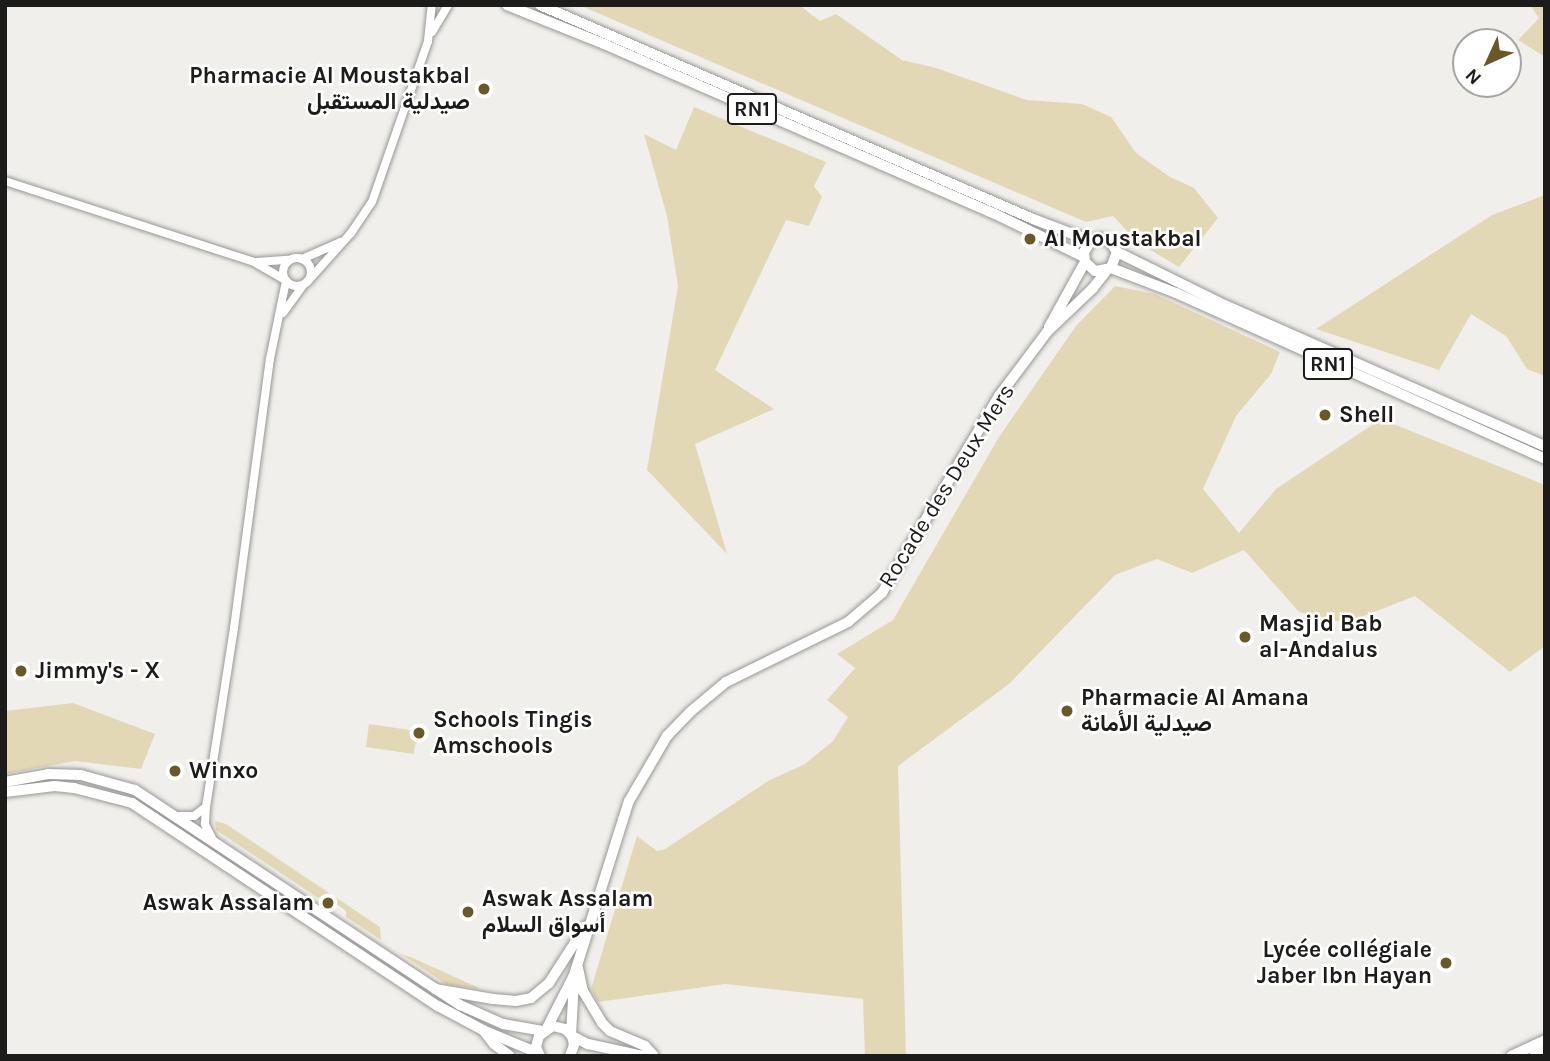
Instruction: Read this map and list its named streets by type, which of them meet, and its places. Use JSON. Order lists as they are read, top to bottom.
{
  "streets": {
    "main road": ["RN1", "Rocade des Deux Mers"]
  },
  "crossings": [
    ["RN1", "Rocade des Deux Mers"]
  ],
  "places": [
    "Pharmacie Al Moustakbal صيدلية المستقبل",
    "Al Moustakbal",
    "Shell",
    "Masjid Bab al-Andalus",
    "Jimmy's - X",
    "Pharmacie Al Amana صيدلية الأمانة",
    "Schools Tingis Amschools",
    "Winxo",
    "Aswak Assalam",
    "Aswak Assalam أسواق السلام",
    "Lycée collégiale Jaber Ibn Hayan"
  ],
  "north": "bottom left"
}
